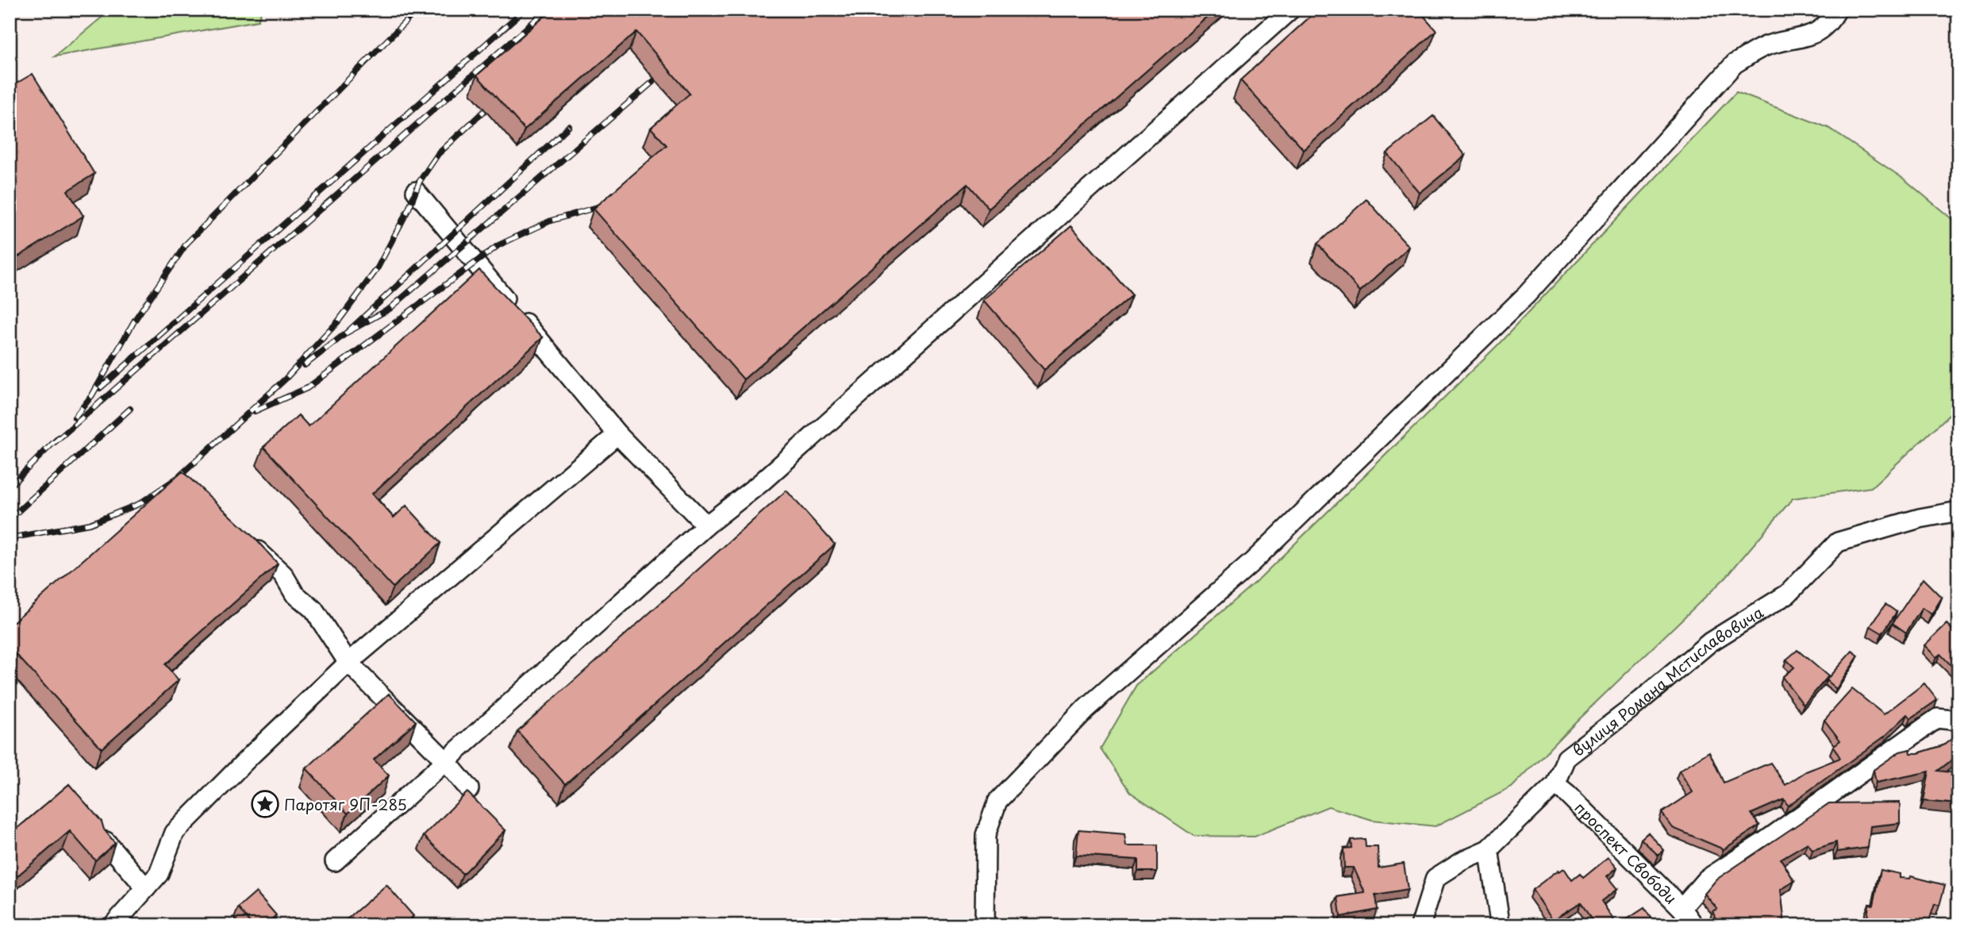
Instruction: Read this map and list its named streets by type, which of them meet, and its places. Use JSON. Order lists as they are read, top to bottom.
{
  "streets": {
    "street": ["вулиця Романа Мстиславовича", "проспект Свободи"]
  },
  "crossings": [
    ["вулиця Романа Мстиславовича", "проспект Свободи"]
  ],
  "places": {
    "place": ["Паротяг 9П-285"]
  }
}
